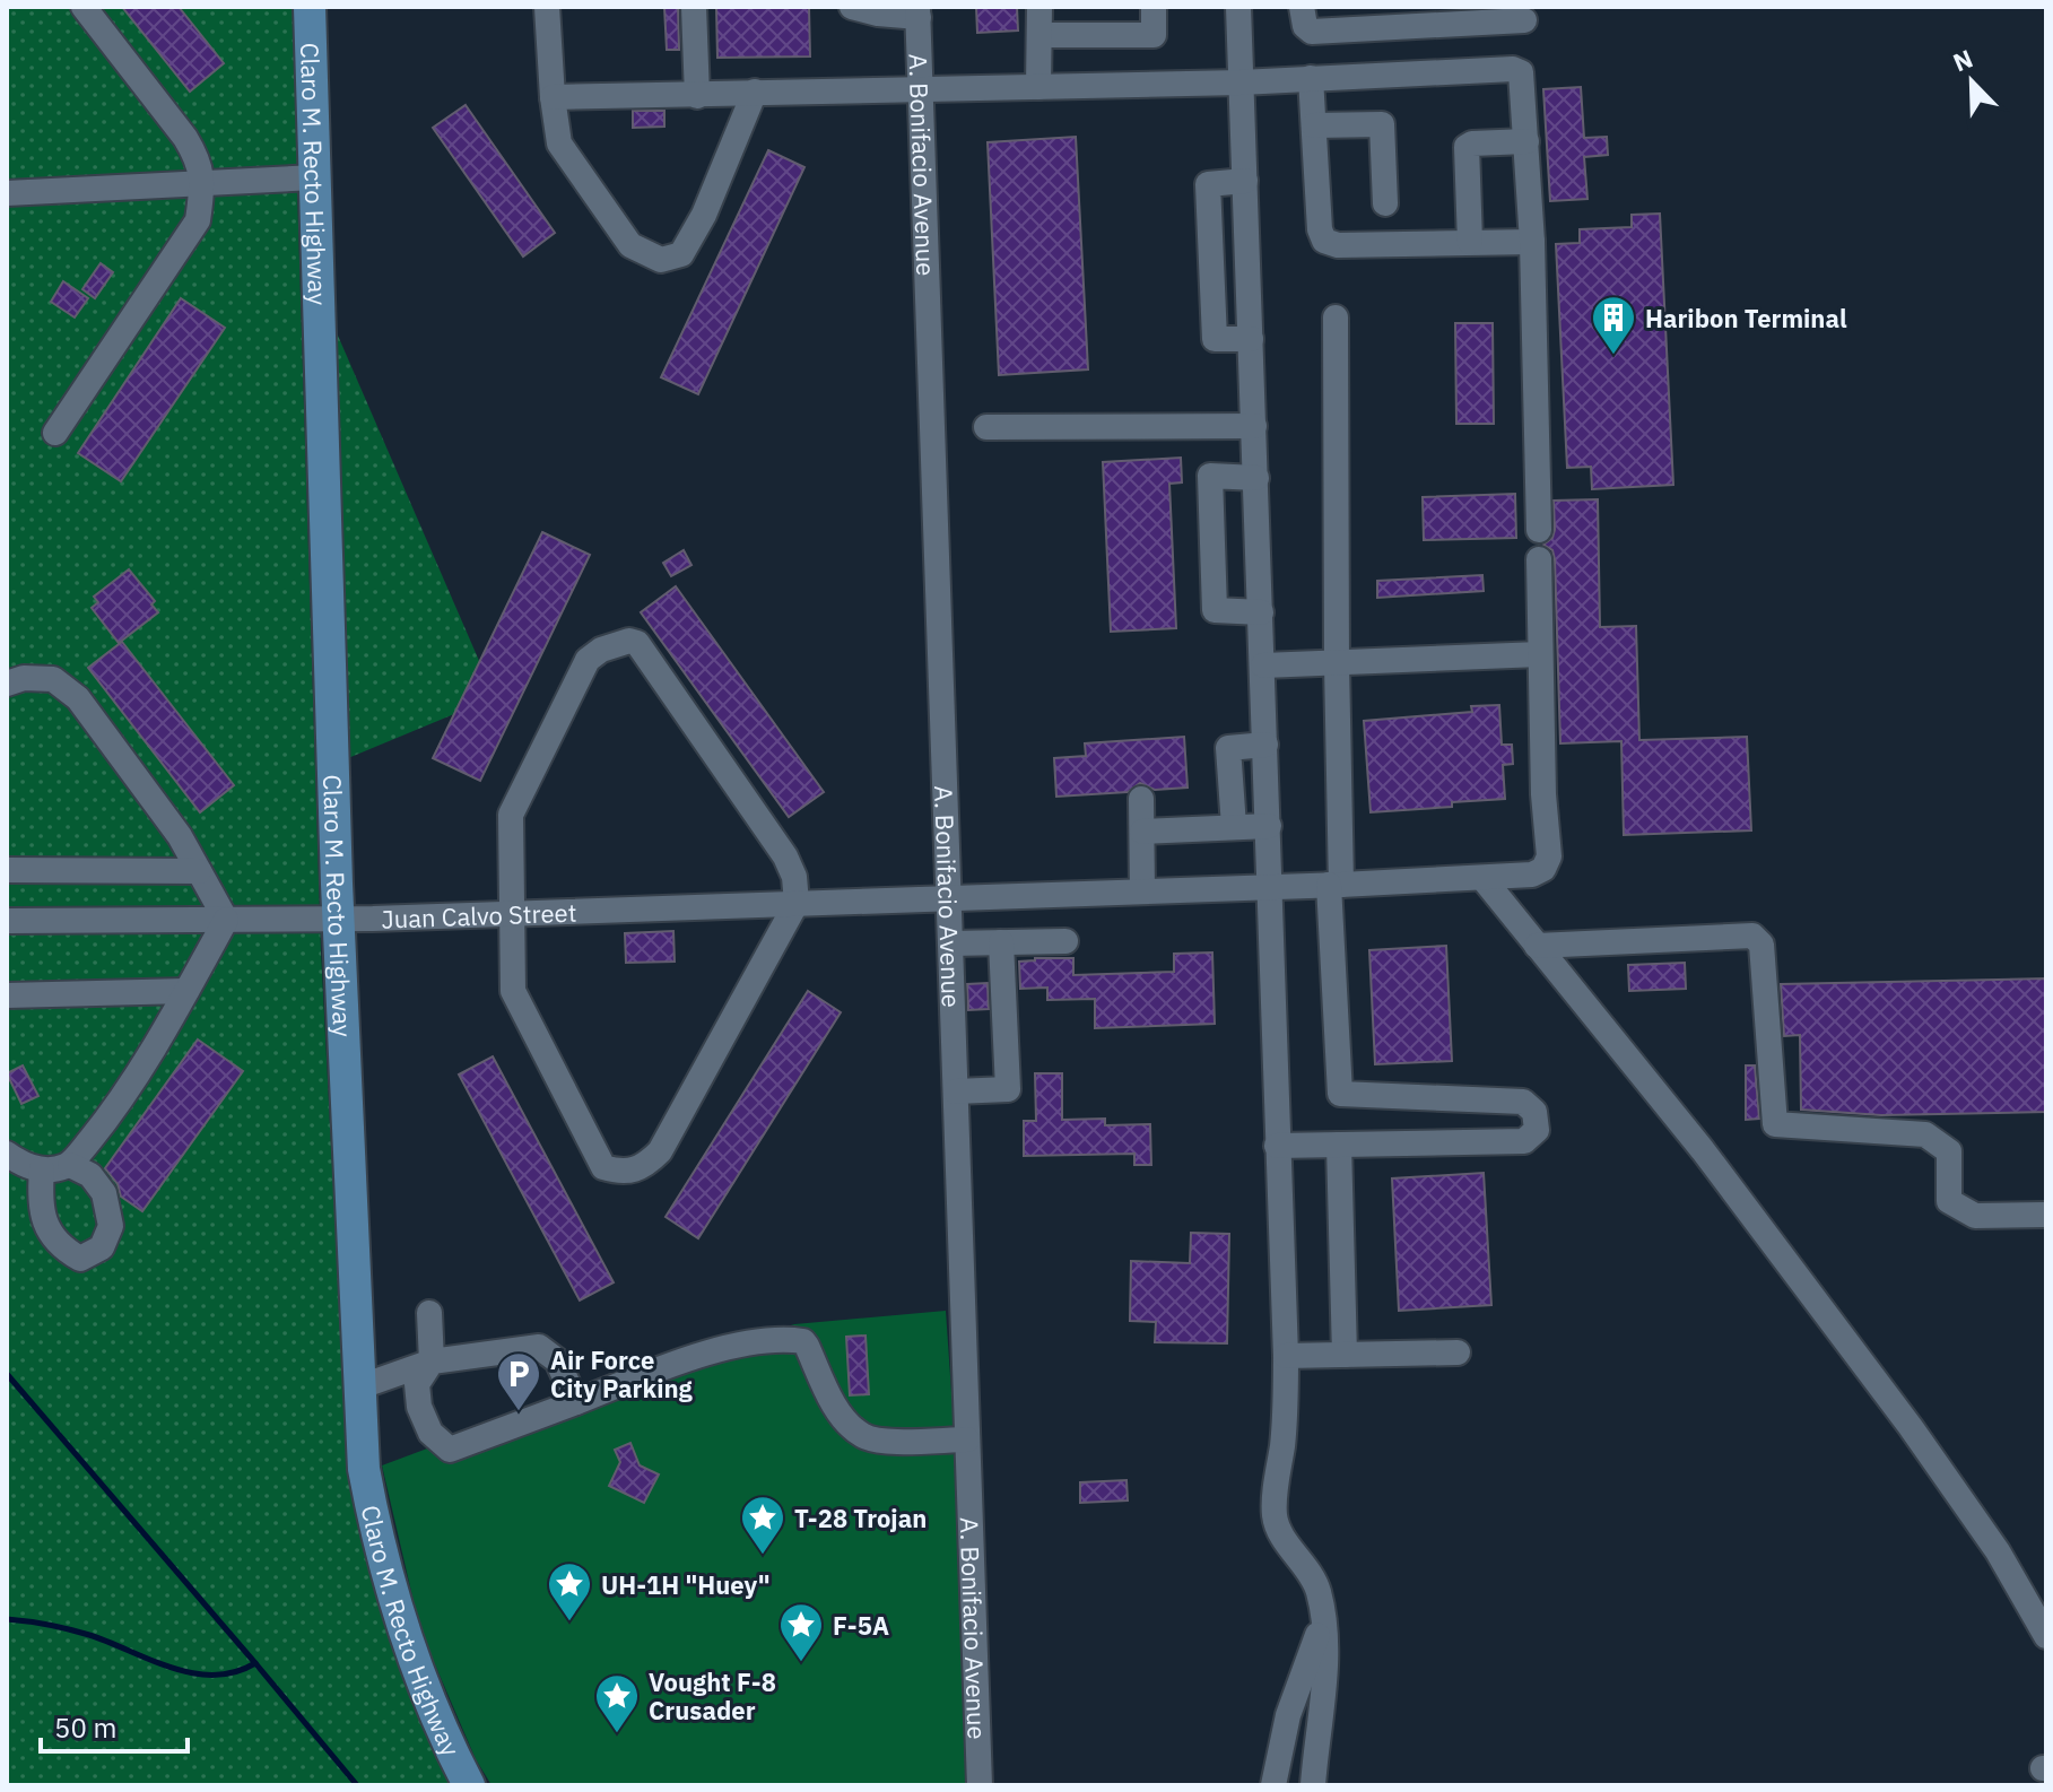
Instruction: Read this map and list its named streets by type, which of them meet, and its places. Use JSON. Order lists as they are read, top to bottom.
{
  "streets": {
    "main road": ["Claro M. Recto Highway"],
    "street": ["A. Bonifacio Avenue", "Juan Calvo Street"]
  },
  "crossings": [
    ["A. Bonifacio Avenue", "Juan Calvo Street"],
    ["Claro M. Recto Highway", "Juan Calvo Street"]
  ],
  "places": {
    "building": ["Haribon Terminal"],
    "parking": ["Air Force City Parking"],
    "place": [
      "T-28 Trojan",
      "UH-1H \"Huey\"",
      "F-5A",
      "Vought F-8 Crusader"
    ]
  },
  "scale_bar": "50 m",
  "north": "top left"
}
